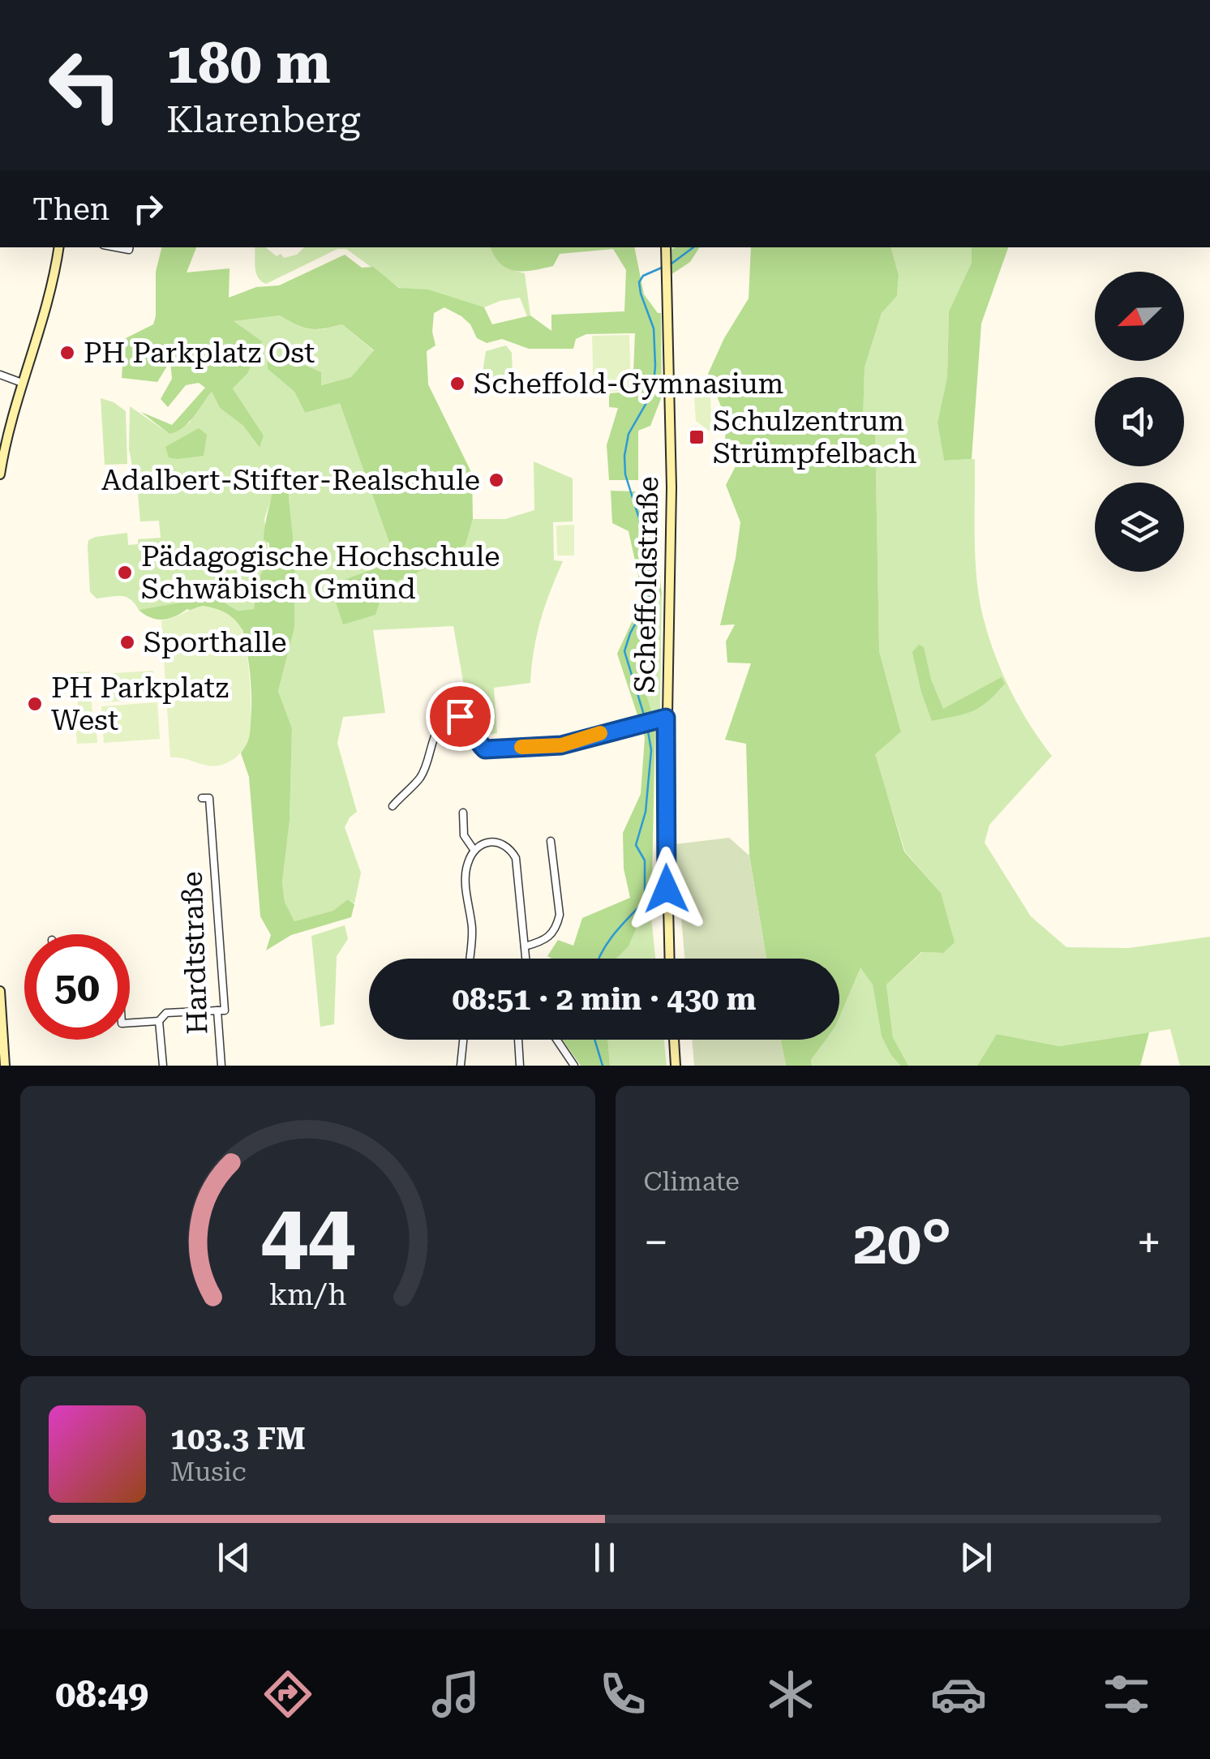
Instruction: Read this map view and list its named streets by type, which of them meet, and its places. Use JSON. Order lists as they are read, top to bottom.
{
  "streets": {
    "main road": ["Scheffoldstraße"],
    "street": ["Hardtstraße"]
  },
  "places": {
    "other": [
      "PH Parkplatz Ost",
      "Scheffold-Gymnasium",
      "Adalbert-Stifter-Realschule",
      "Pädagogische Hochschule Schwäbisch Gmünd",
      "Sporthalle",
      "PH Parkplatz West"
    ],
    "transit": ["Schulzentrum Strümpfelbach"]
  },
  "north": "bottom left",
  "page": {
    "turn": ["180 m", "Klarenberg"],
    "then": "Then",
    "limit": "50",
    "trip": "08:51 · 2 min · 430 m",
    "tile": "Climate",
    "heat": ["−", "20°", "+"],
    "song": ["103.3 FM", "Music"],
    "tabs": "08:49",
    "gauge": ["44", "km/h"]
  }
}
